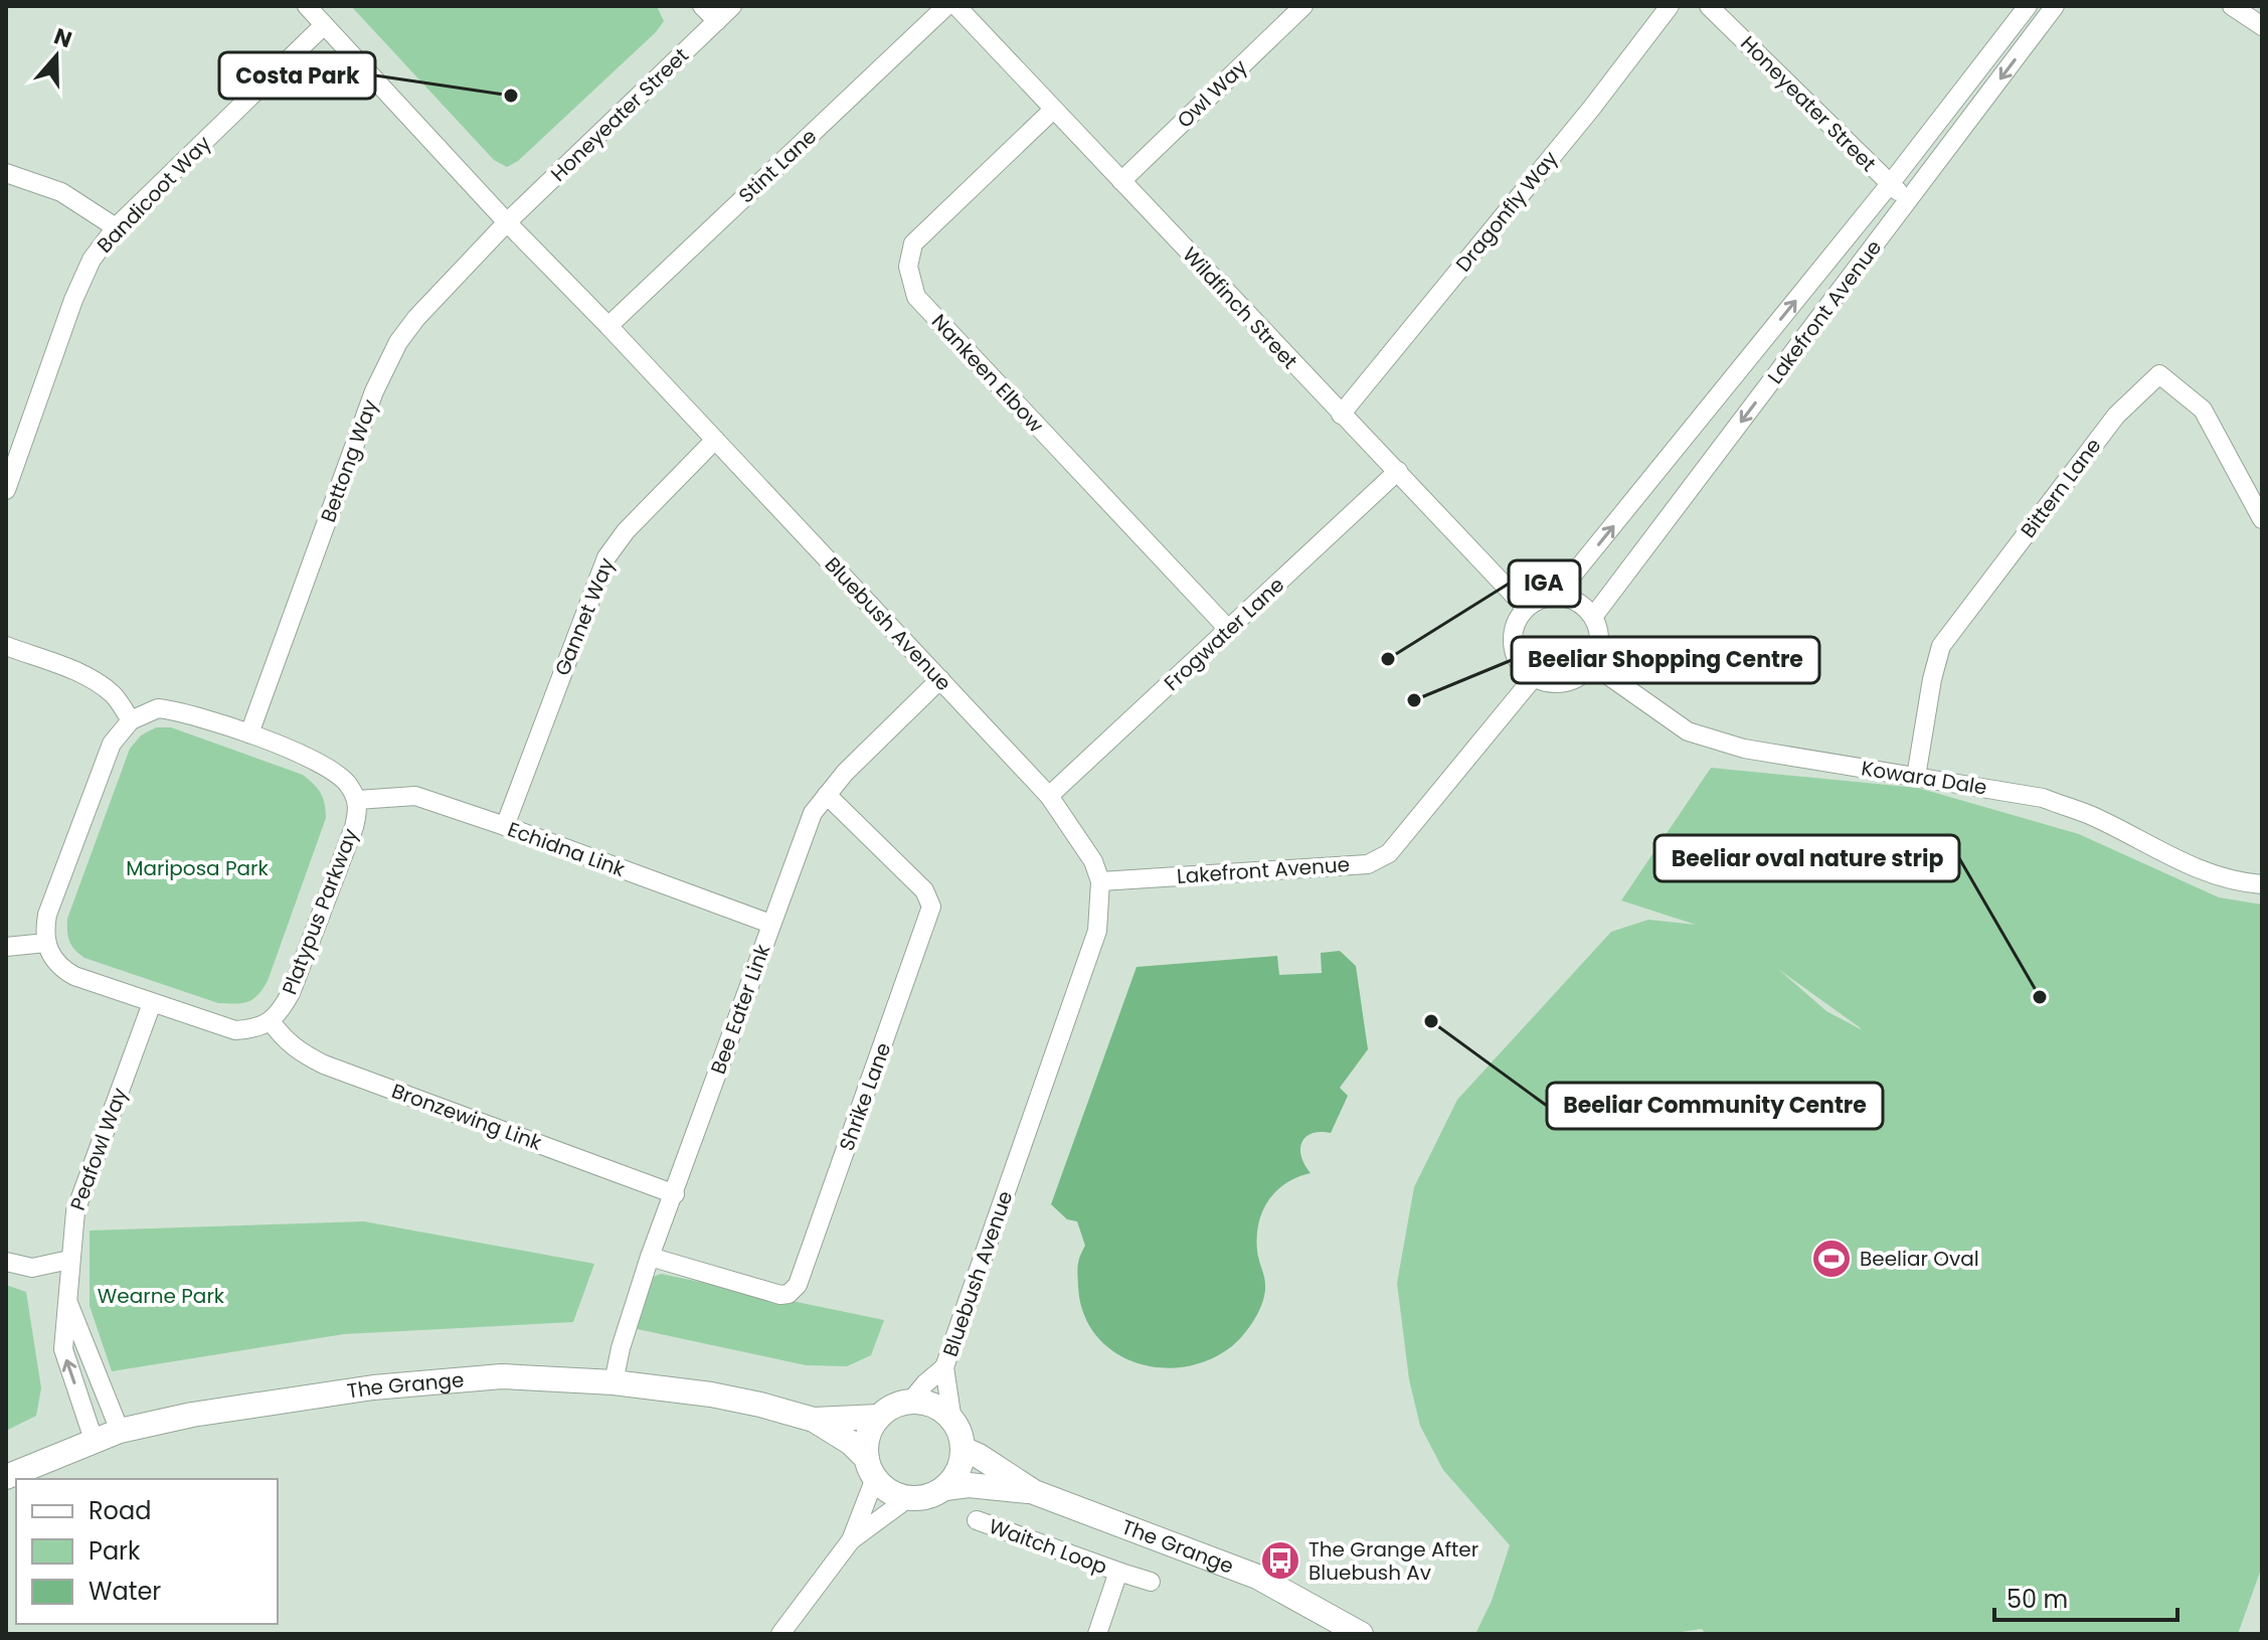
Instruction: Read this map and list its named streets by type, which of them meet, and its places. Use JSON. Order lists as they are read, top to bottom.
{
  "streets": {
    "street": [
      "Owl Way",
      "Honeyeater Street",
      "Stint Lane",
      "Bandicoot Way",
      "Dragonfly Way",
      "Wildfinch Street",
      "Lakefront Avenue",
      "Nankeen Elbow",
      "Bettong Way",
      "Bittern Lane",
      "Gannet Way",
      "Bluebush Avenue",
      "Frogwater Lane",
      "Kowara Dale",
      "Echidna Link",
      "Platypus Parkway",
      "Bee Eater Link",
      "Shrike Lane",
      "Bronzewing Link",
      "Peafowl Way",
      "The Grange",
      "Waitch Loop"
    ]
  },
  "crossings": [
    ["Owl Way", "Wildfinch Street"],
    ["Honeyeater Street", "Lakefront Avenue"],
    ["Honeyeater Street", "Bettong Way"],
    ["Honeyeater Street", "Bluebush Avenue"],
    ["Stint Lane", "Bluebush Avenue"],
    ["Bandicoot Way", "Bluebush Avenue"],
    ["Dragonfly Way", "Wildfinch Street"],
    ["Wildfinch Street", "Lakefront Avenue"],
    ["Wildfinch Street", "Nankeen Elbow"],
    ["Wildfinch Street", "Frogwater Lane"],
    ["Wildfinch Street", "Kowara Dale"],
    ["Lakefront Avenue", "Bluebush Avenue"],
    ["Lakefront Avenue", "Kowara Dale"],
    ["Nankeen Elbow", "Frogwater Lane"],
    ["Bettong Way", "Bluebush Avenue"],
    ["Bettong Way", "Platypus Parkway"],
    ["Bittern Lane", "Kowara Dale"],
    ["Gannet Way", "Bluebush Avenue"],
    ["Gannet Way", "Echidna Link"],
    ["Bluebush Avenue", "Frogwater Lane"],
    ["Bluebush Avenue", "Bee Eater Link"],
    ["Bluebush Avenue", "The Grange"],
    ["Echidna Link", "Platypus Parkway"],
    ["Echidna Link", "Bee Eater Link"],
    ["Platypus Parkway", "Bronzewing Link"],
    ["Bee Eater Link", "Shrike Lane"],
    ["Bee Eater Link", "Bronzewing Link"],
    ["Bee Eater Link", "The Grange"],
    ["Peafowl Way", "The Grange"]
  ],
  "parks": ["Mariposa Park", "Wearne Park"],
  "places": {
    "other": [
      "Costa Park",
      "IGA",
      "Beeliar Shopping Centre",
      "Beeliar oval nature strip",
      "Beeliar Community Centre"
    ],
    "sports": ["Beeliar Oval"],
    "bus stop": ["The Grange After Bluebush Av"]
  },
  "legend": ["Road", "Park", "Water"],
  "scale_bar": "50 m",
  "north": "top"
}
